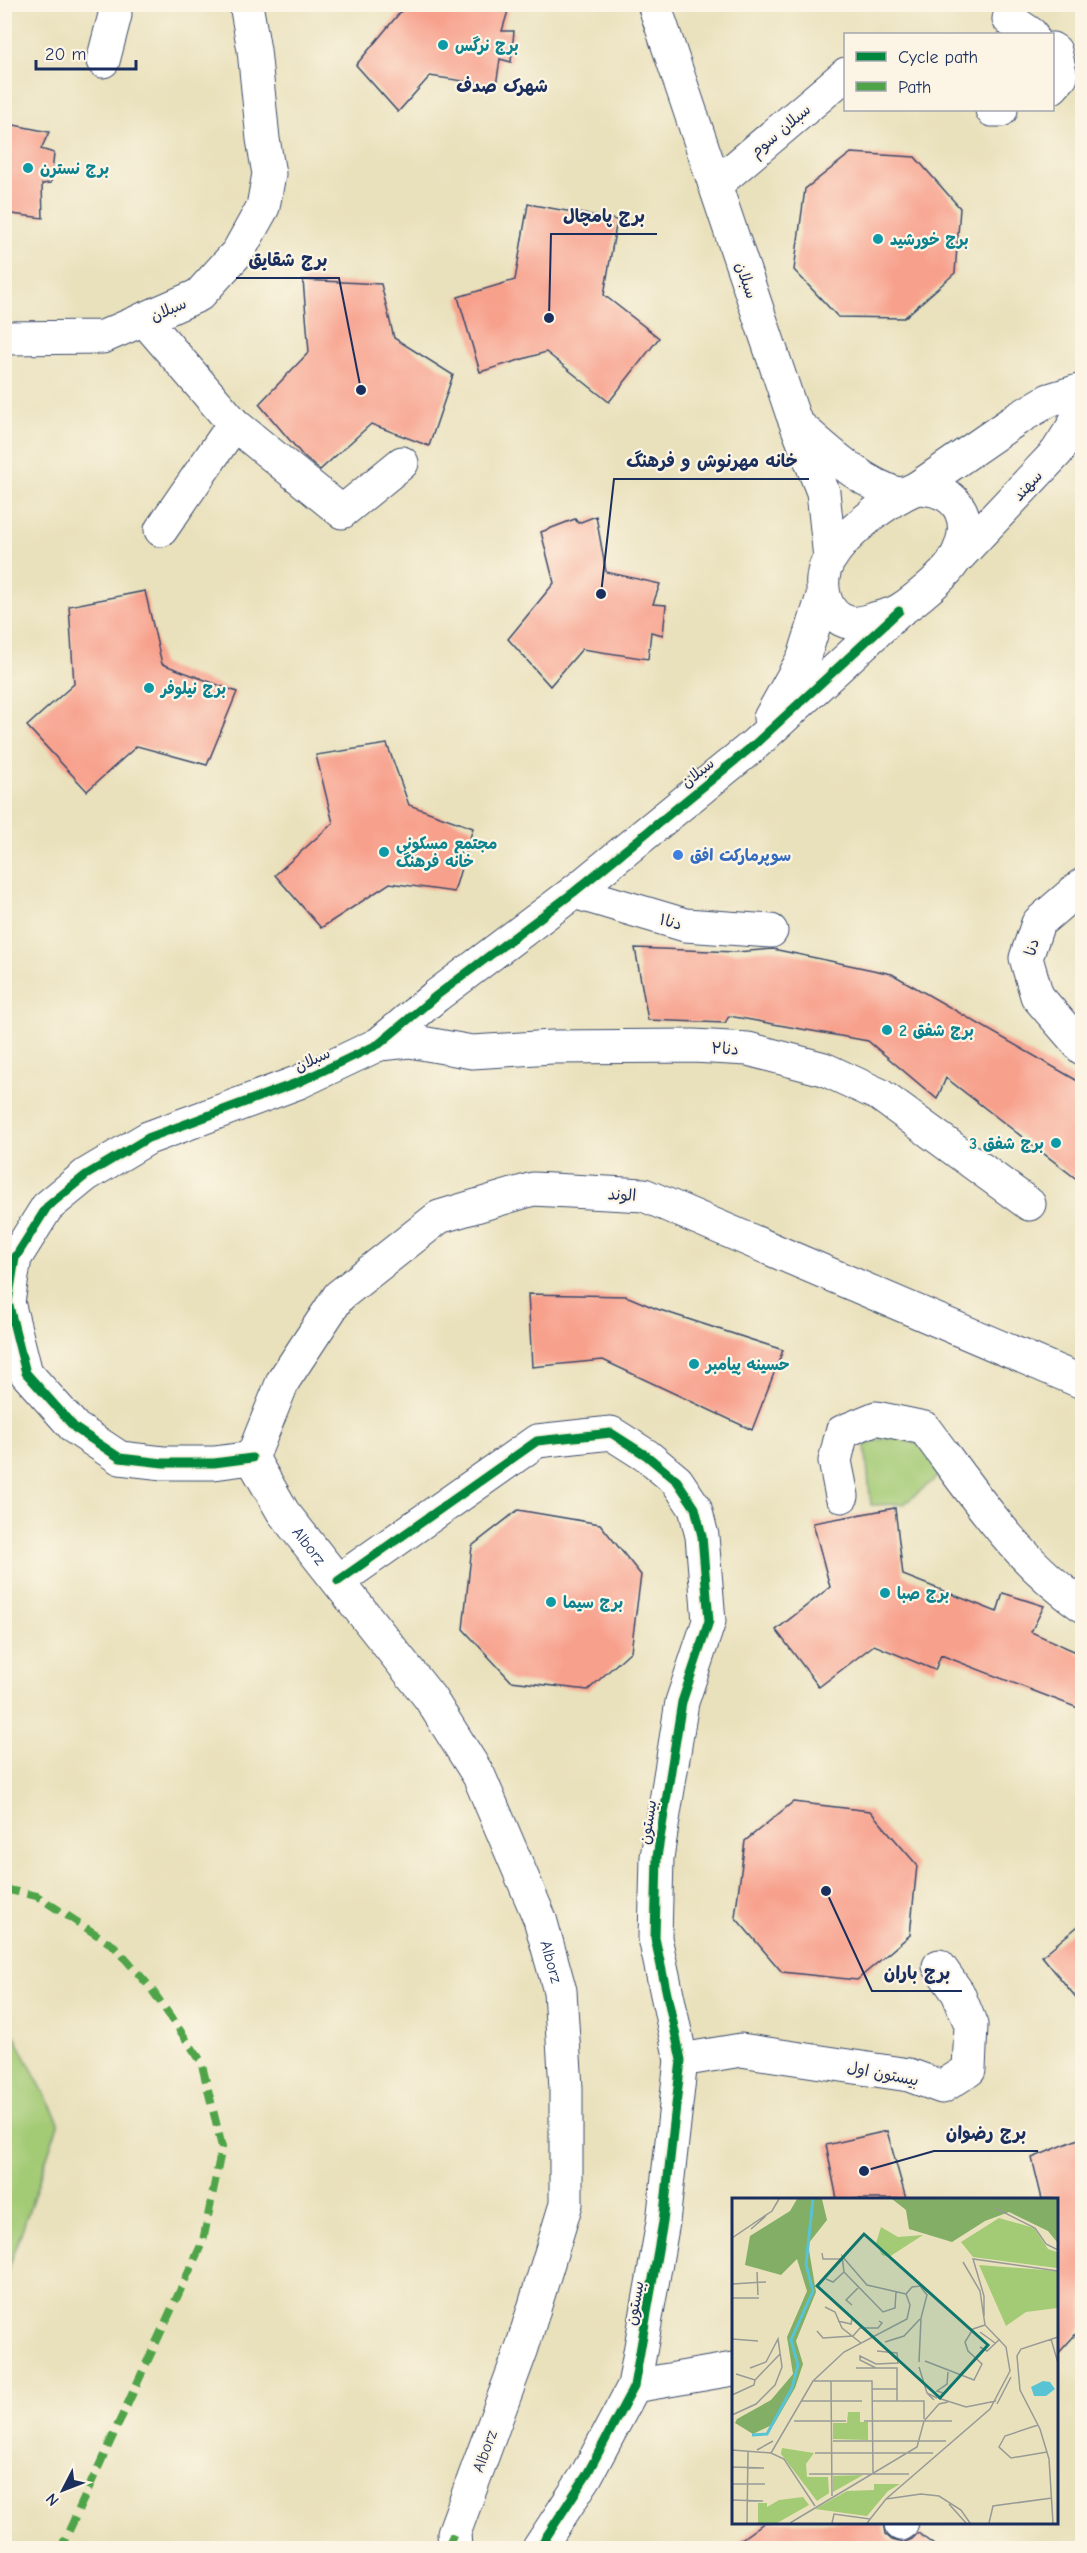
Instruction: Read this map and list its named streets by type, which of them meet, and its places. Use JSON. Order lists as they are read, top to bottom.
{
  "streets": {
    "street": [
      "سبلان سوم",
      "سبلان",
      "سهند",
      "دنا۱",
      "دنا",
      "دنا۲",
      "الوند",
      "Alborz",
      "بیستون",
      "بیستون اول"
    ]
  },
  "crossings": [
    ["سبلان سوم", "سبلان"],
    ["سبلان", "سهند"],
    ["سبلان", "دنا۱"],
    ["سبلان", "دنا۲"],
    ["سبلان", "الوند"],
    ["سبلان", "Alborz"],
    ["الوند", "Alborz"],
    ["Alborz", "بیستون"],
    ["بیستون", "بیستون اول"]
  ],
  "districts": ["شهرک صدف"],
  "places": [
    "برج نرگس",
    "برج نسترن",
    "برج خورشید",
    "برج پامچال",
    "برج شقایق",
    "خانه مهرنوش و فرهنگ",
    "برج نیلوفر",
    "مجتمع مسکونی خانه فرهنگ",
    "سوپرمارکت افق",
    "برج شفق 2",
    "برج شفق 3",
    "حسینه پیامبر",
    "برج صبا",
    "برج سیما",
    "برج باران",
    "برج رضوان"
  ],
  "legend": ["Cycle path", "Path"],
  "scale_bar": "20 m",
  "north": "bottom left"
}
